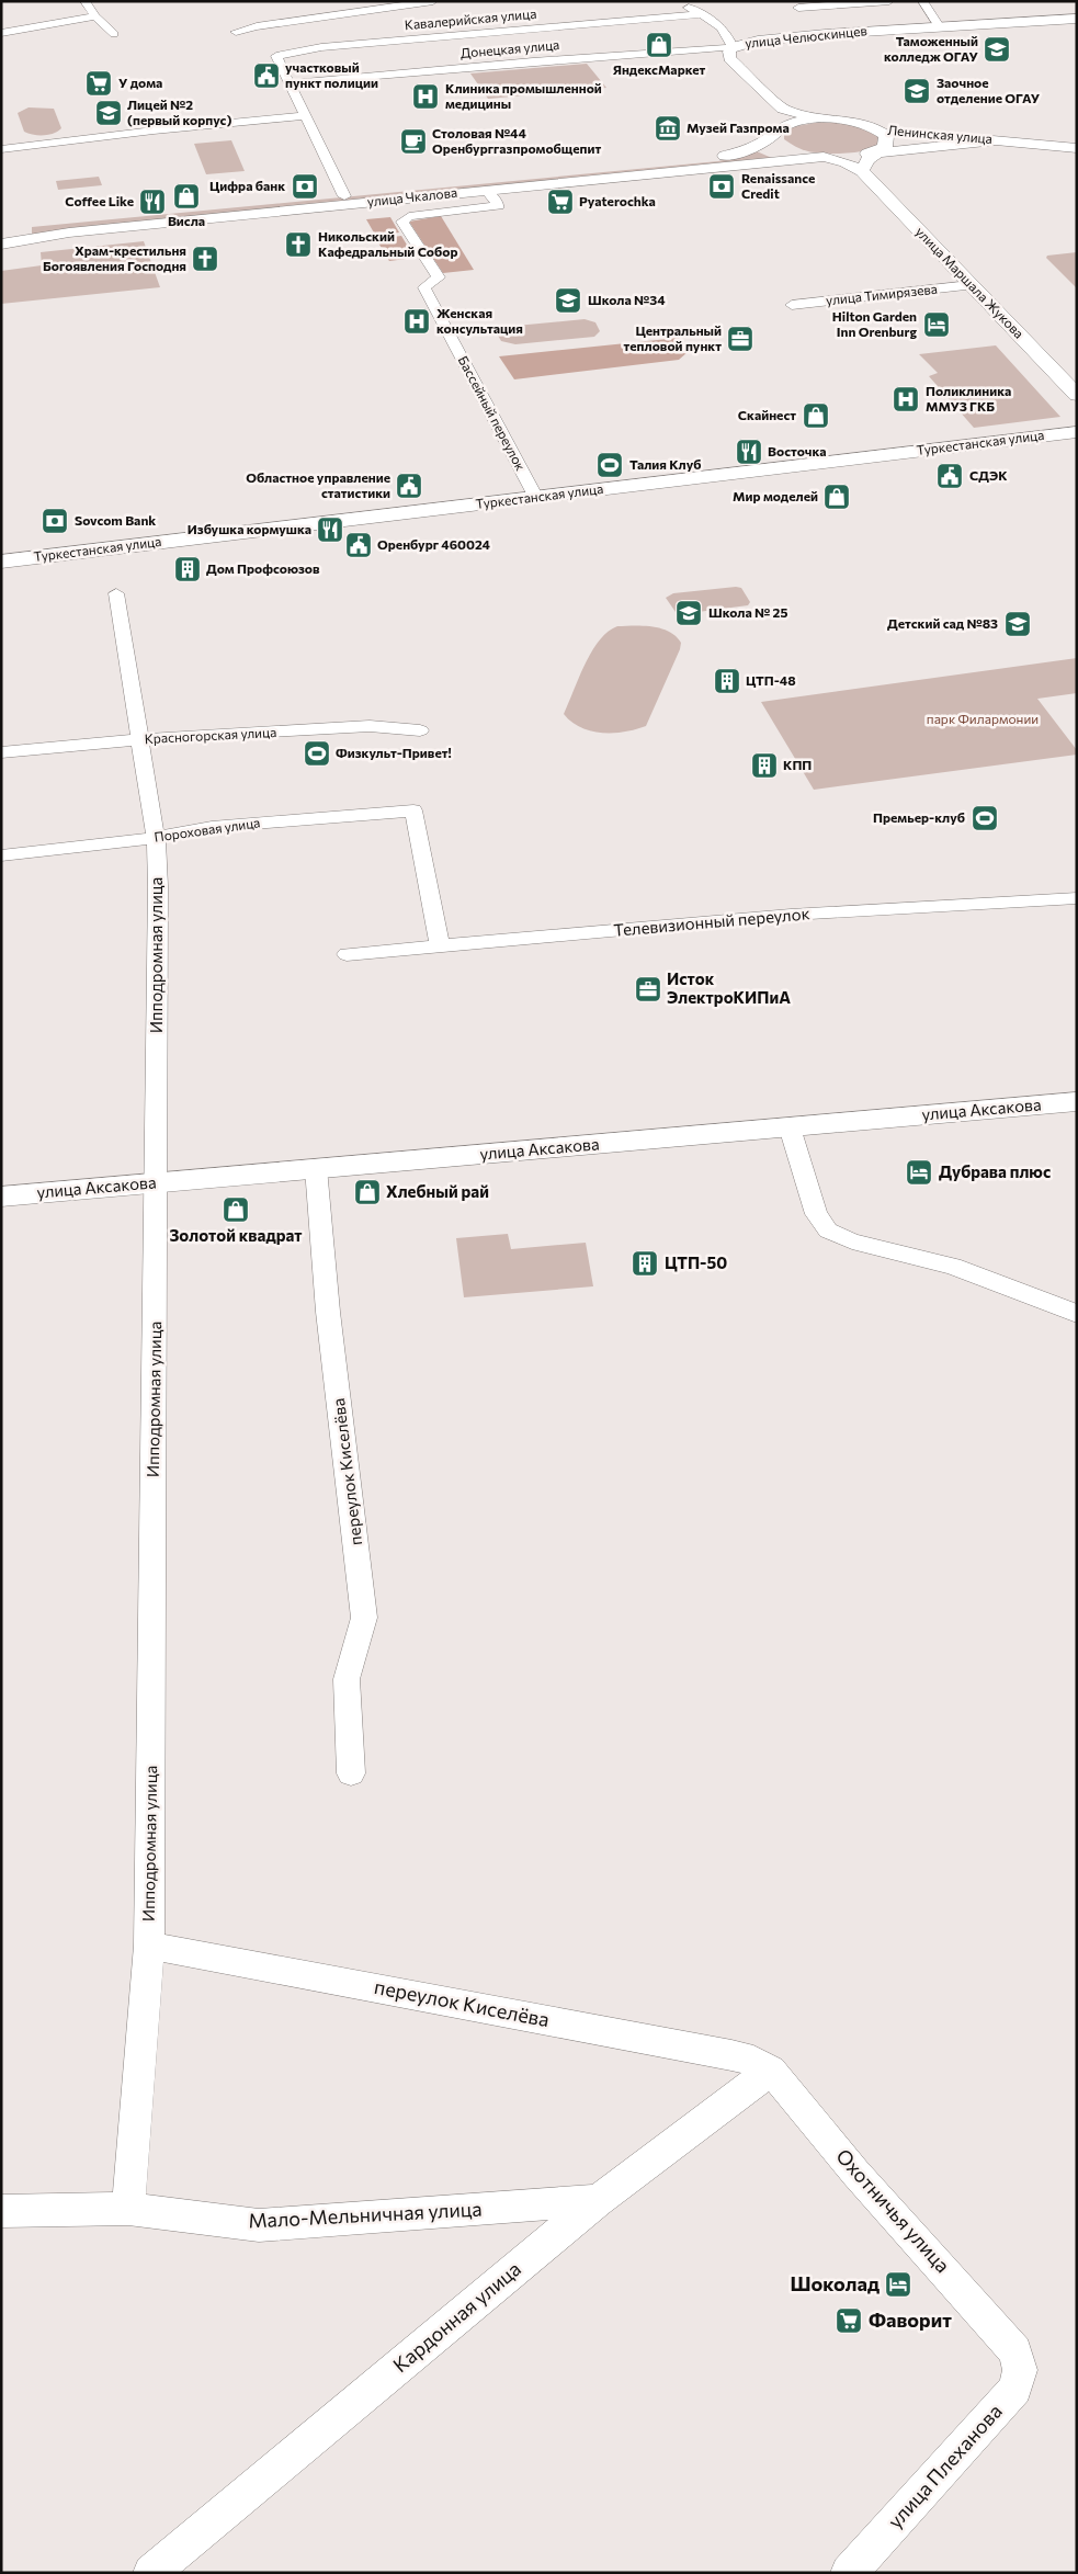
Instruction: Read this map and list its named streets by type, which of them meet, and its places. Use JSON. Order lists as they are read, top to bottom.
{
  "streets": {
    "main road": [
      "улица Челюскинцев",
      "Ленинская улица",
      "улица Чкалова",
      "улица Маршала Жукова",
      "Туркестанская улица",
      "улица Аксакова"
    ],
    "street": [
      "Кавалерийская улица",
      "Донецкая улица",
      "улица Тимирязева",
      "Бассейный переулок",
      "Красногорская улица",
      "Пороховая улица",
      "Телевизионный переулок",
      "Ипподромная улица",
      "переулок Киселёва",
      "Охотничья улица",
      "Мало-Мельничная улица",
      "Кардонная улица",
      "улица Плеханова"
    ]
  },
  "crossings": [
    ["улица Челюскинцев", "Донецкая улица"],
    ["Ленинская улица", "улица Чкалова"],
    ["Ленинская улица", "улица Маршала Жукова"],
    ["улица Чкалова", "улица Маршала Жукова"],
    ["улица Чкалова", "Бассейный переулок"],
    ["улица Маршала Жукова", "улица Тимирязева"],
    ["Бассейный переулок", "Туркестанская улица"],
    ["Красногорская улица", "Ипподромная улица"],
    ["Пороховая улица", "Телевизионный переулок"],
    ["Пороховая улица", "Ипподромная улица"],
    ["Ипподромная улица", "улица Аксакова"],
    ["Ипподромная улица", "переулок Киселёва"],
    ["Ипподромная улица", "Мало-Мельничная улица"],
    ["улица Аксакова", "переулок Киселёва"],
    ["переулок Киселёва", "Охотничья улица"],
    ["переулок Киселёва", "Кардонная улица"],
    ["Охотничья улица", "Кардонная улица"],
    ["Охотничья улица", "улица Плеханова"],
    ["Мало-Мельничная улица", "Кардонная улица"]
  ],
  "parks": ["парк Филармонии"],
  "places": {
    "shop": [
      "ЯндексМаркет",
      "Висла",
      "Скайнест",
      "Мир моделей",
      "Хлебный рай",
      "Золотой квадрат"
    ],
    "school or university": [
      "Таможенный колледж ОГАУ",
      "Заочное отделение ОГАУ",
      "Лицей №2 (первый корпус)",
      "Школа №34",
      "Школа № 25",
      "Детский сад №83"
    ],
    "public building": [
      "участковый пункт полиции",
      "СДЭК",
      "Областное управление статистики",
      "Оренбург 460024"
    ],
    "supermarket": ["У дома", "Pyaterochka", "Фаворит"],
    "hospital": ["Клиника промышленной медицины", "Женская консультация", "Поликлиника ММУЗ ГКБ"],
    "museum": ["Музей Газпрома"],
    "cafe": ["Столовая №44 Оренбурггазпромобщепит"],
    "bank": ["Цифра банк", "Renaissance Credit", "Sovcom Bank"],
    "restaurant": ["Coffee Like", "Восточка", "Избушка кормушка"],
    "church": ["Никольский Кафедральный Собор", "Храм-крестильня Богоявления Господня"],
    "hotel": ["Hilton Garden Inn Orenburg", "Дубрава плюс", "Шоколад"],
    "office": ["Центральный тепловой пункт", "Исток ЭлектроКИПиА"],
    "sports": ["Талия Клуб", "Физкульт-Привет!", "Премьер-клуб"],
    "building": [
      "Дом Профсоюзов",
      "ЦТП-48",
      "КПП",
      "ЦТП-50"
    ]
  }
}
